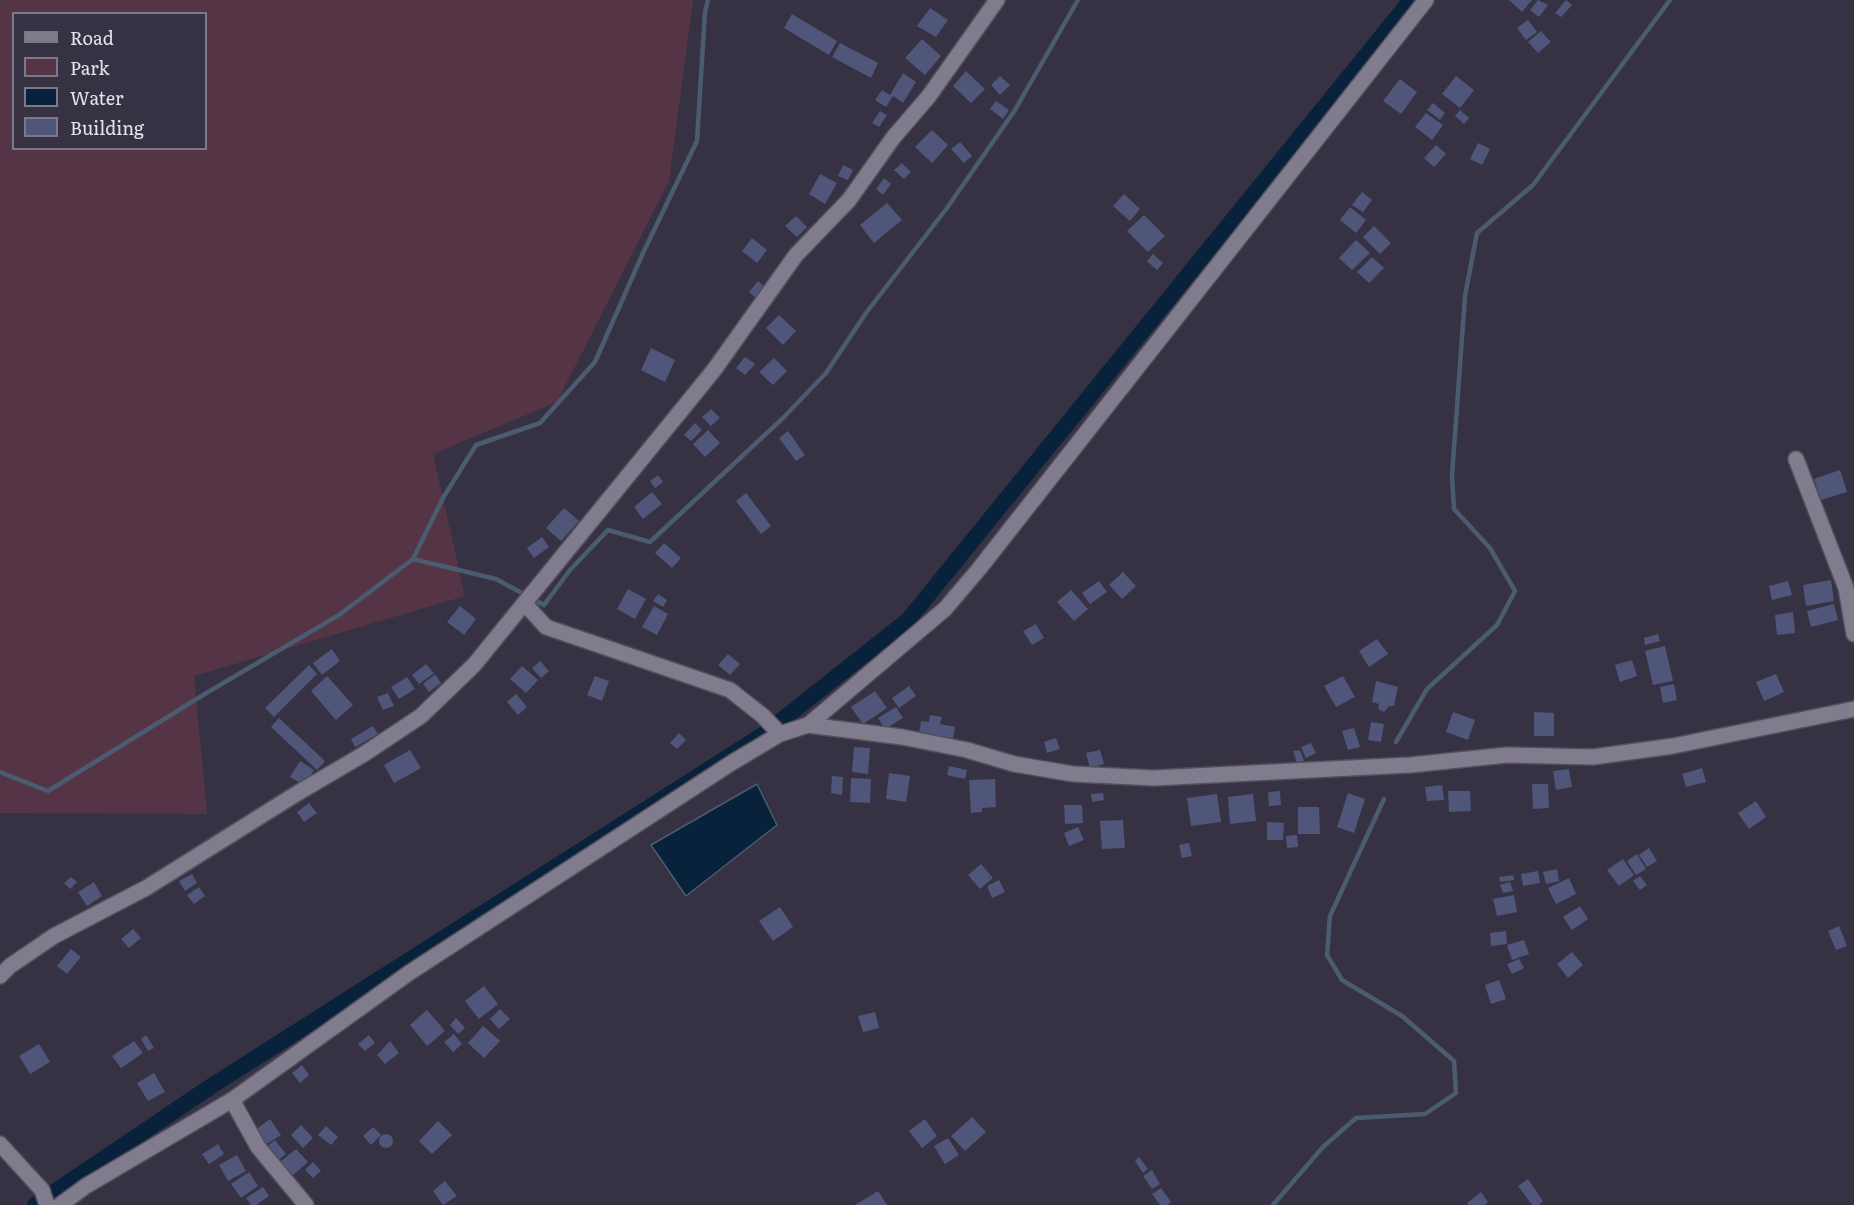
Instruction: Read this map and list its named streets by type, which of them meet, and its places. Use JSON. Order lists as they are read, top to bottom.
{
  "legend": [
    "Road",
    "Park",
    "Water",
    "Building"
  ]
}
